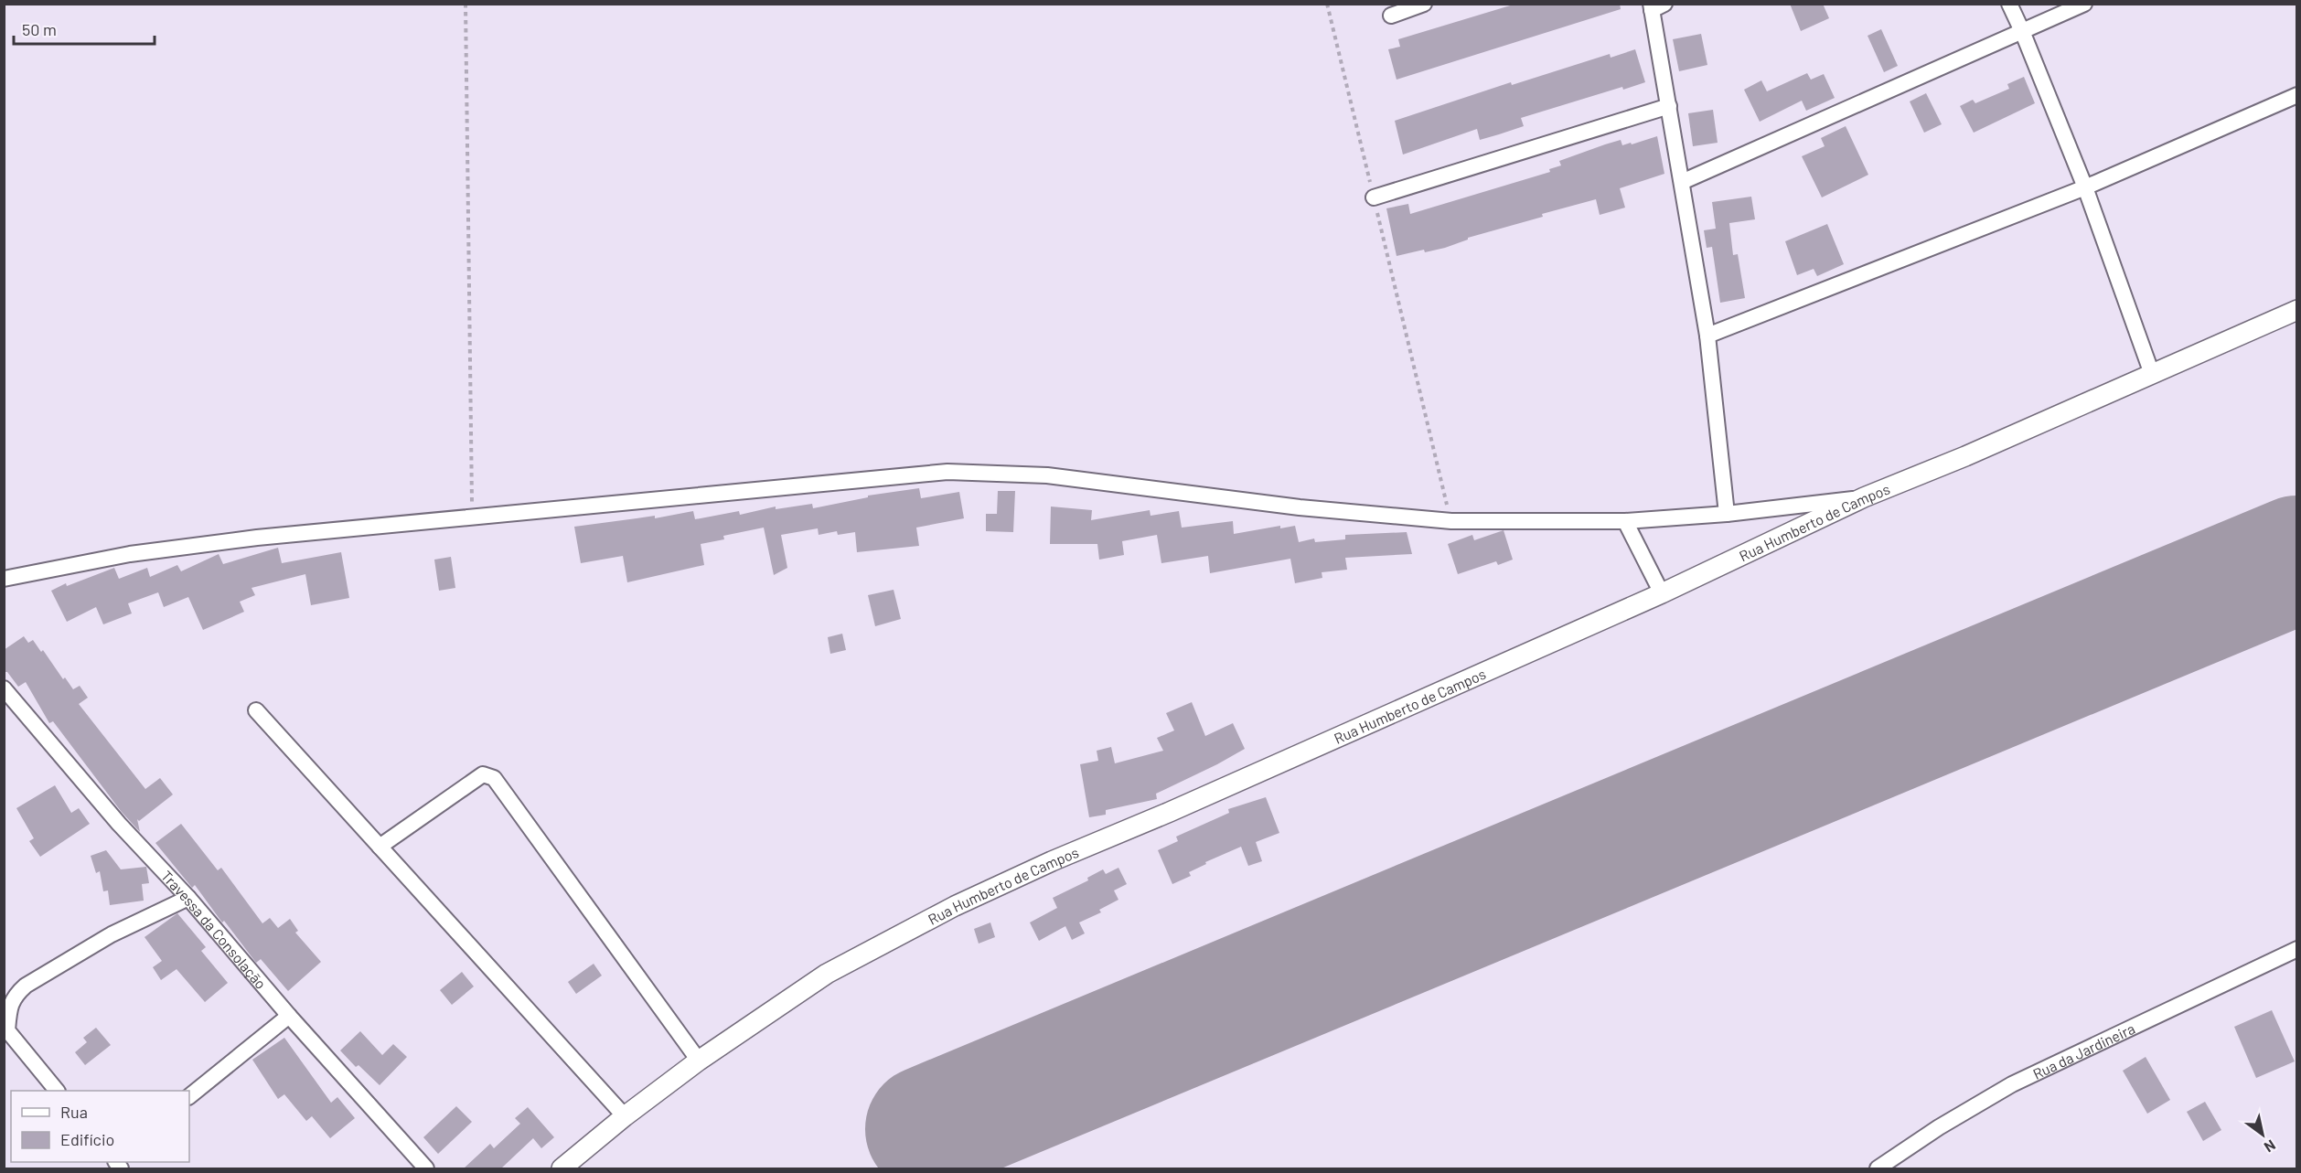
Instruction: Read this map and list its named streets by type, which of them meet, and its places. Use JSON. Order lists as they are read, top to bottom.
{
  "streets": {
    "street": ["Rua Humberto de Campos", "Travessa da Consolação", "Rua da Jardineira"]
  },
  "legend": ["Rua", "Edifício"],
  "scale_bar": "50 m",
  "north": "bottom right"
}
